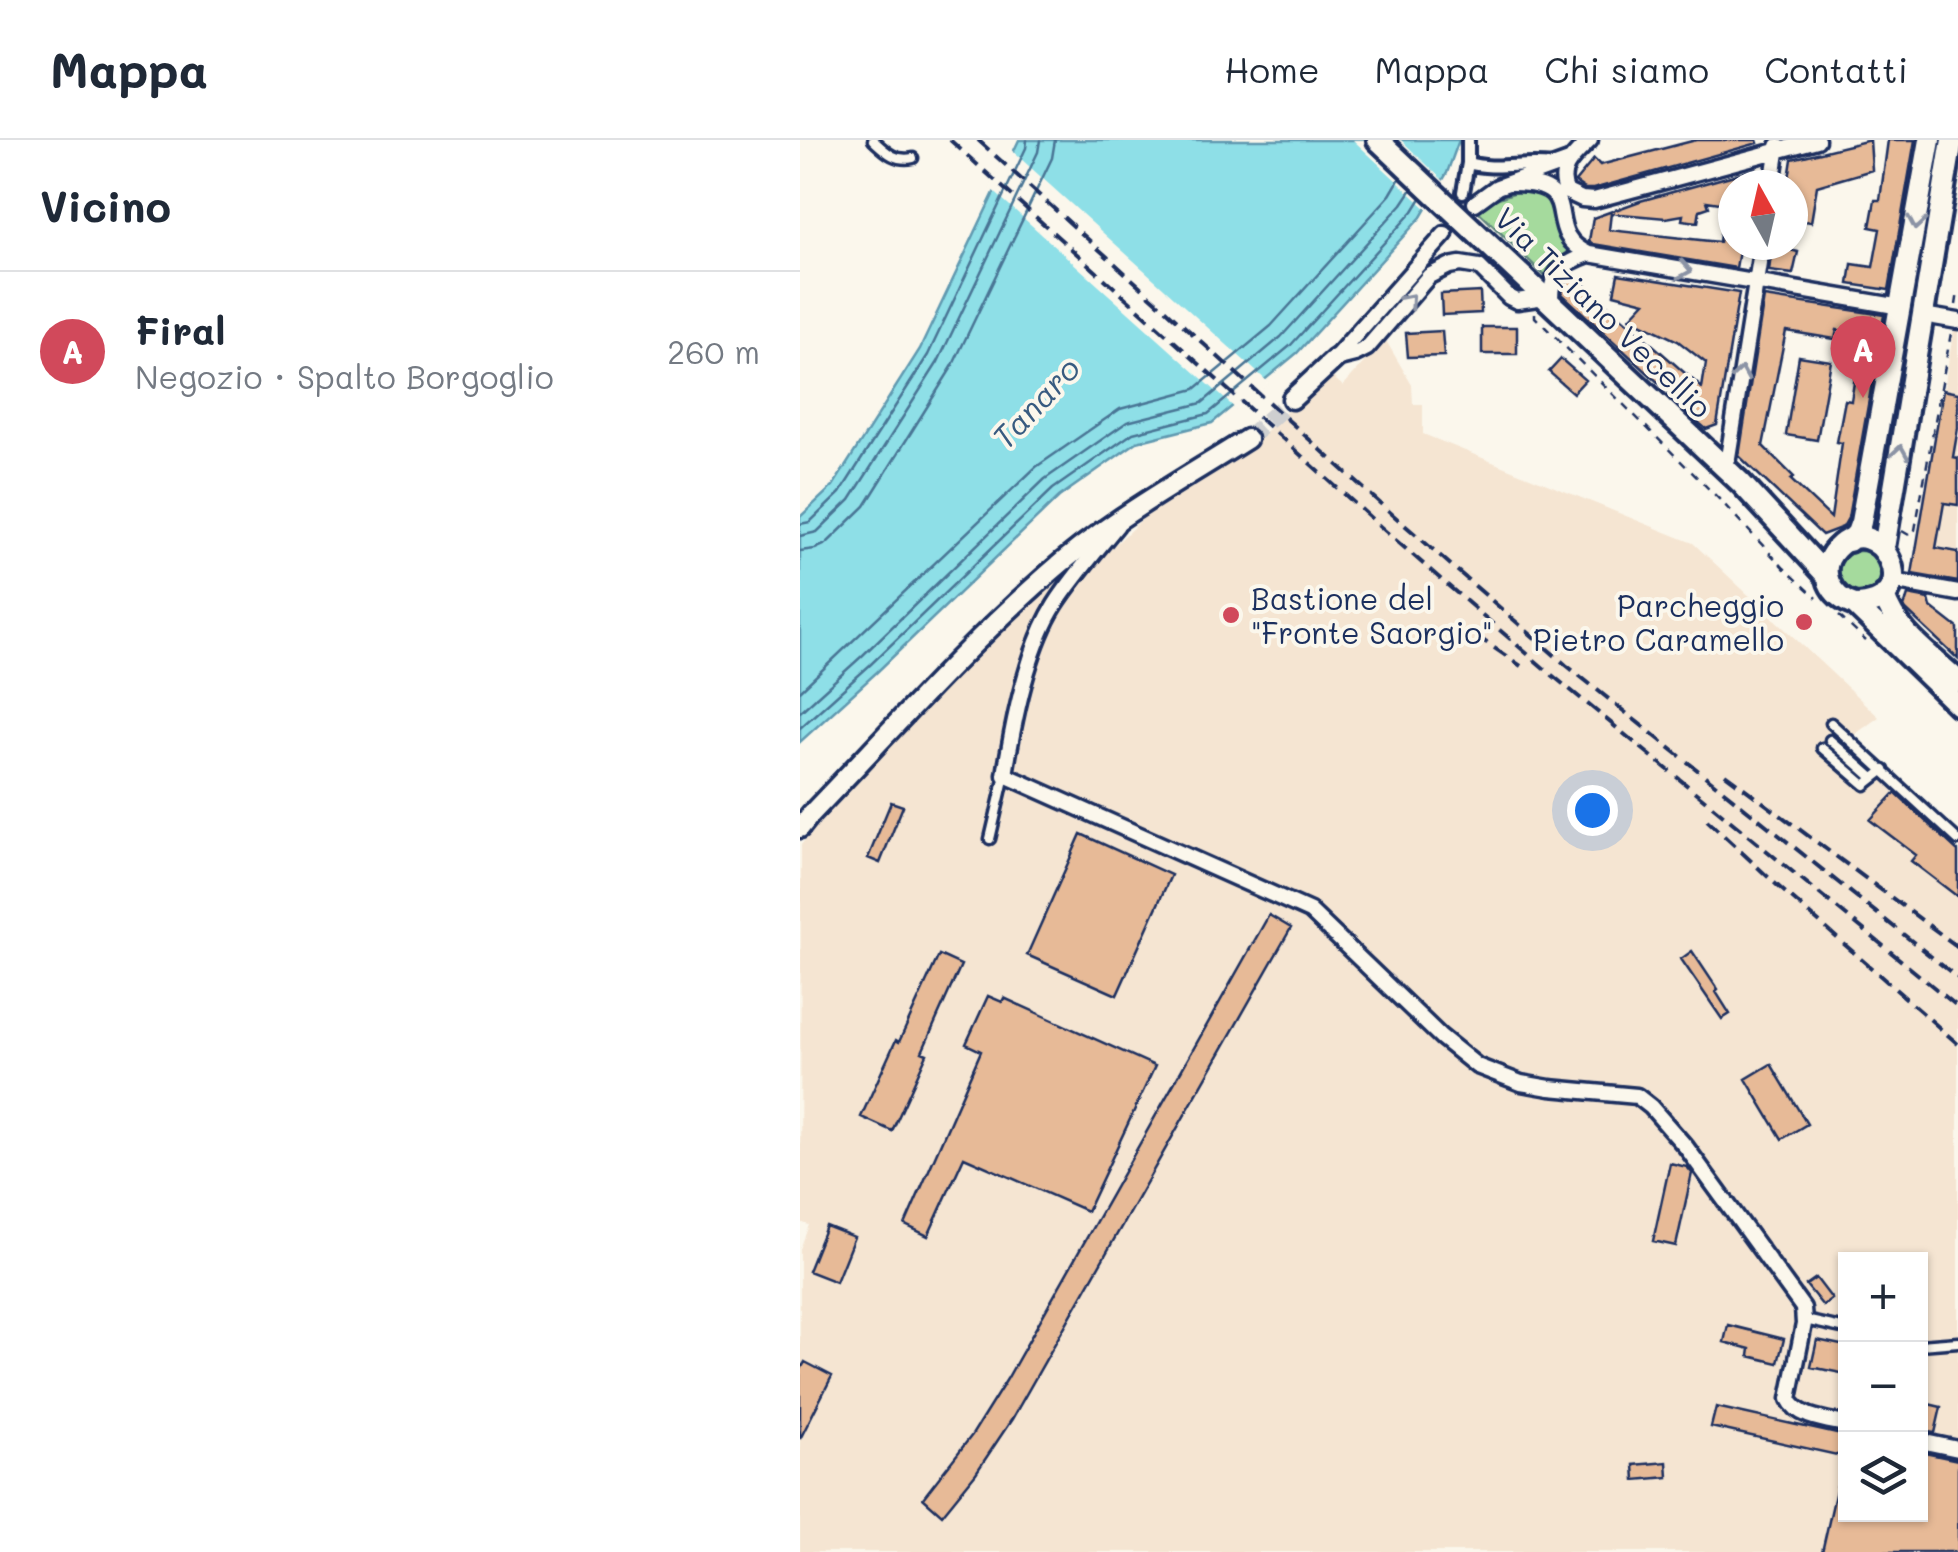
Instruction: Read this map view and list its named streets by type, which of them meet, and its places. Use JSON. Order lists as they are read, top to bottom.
{
  "streets": {
    "main road": ["Via Tiziano Vecellio"]
  },
  "water": ["Tanaro"],
  "places": ["Bastione del \"Fronte Saorgio\"", "Parcheggio Pietro Caramello"],
  "north": "top",
  "page": {
    "header": "Mappa",
    "nav": [
      "Home",
      "Mappa",
      "Chi siamo",
      "Contatti"
    ],
    "heading": "Vicino",
    "list": [
      {
        "mark": "A",
        "name": "Firal",
        "note": "Negozio · Spalto Borgoglio",
        "value": "260 m"
      }
    ],
    "pins": "A",
    "map_buttons": ["+", "−"]
  }
}
